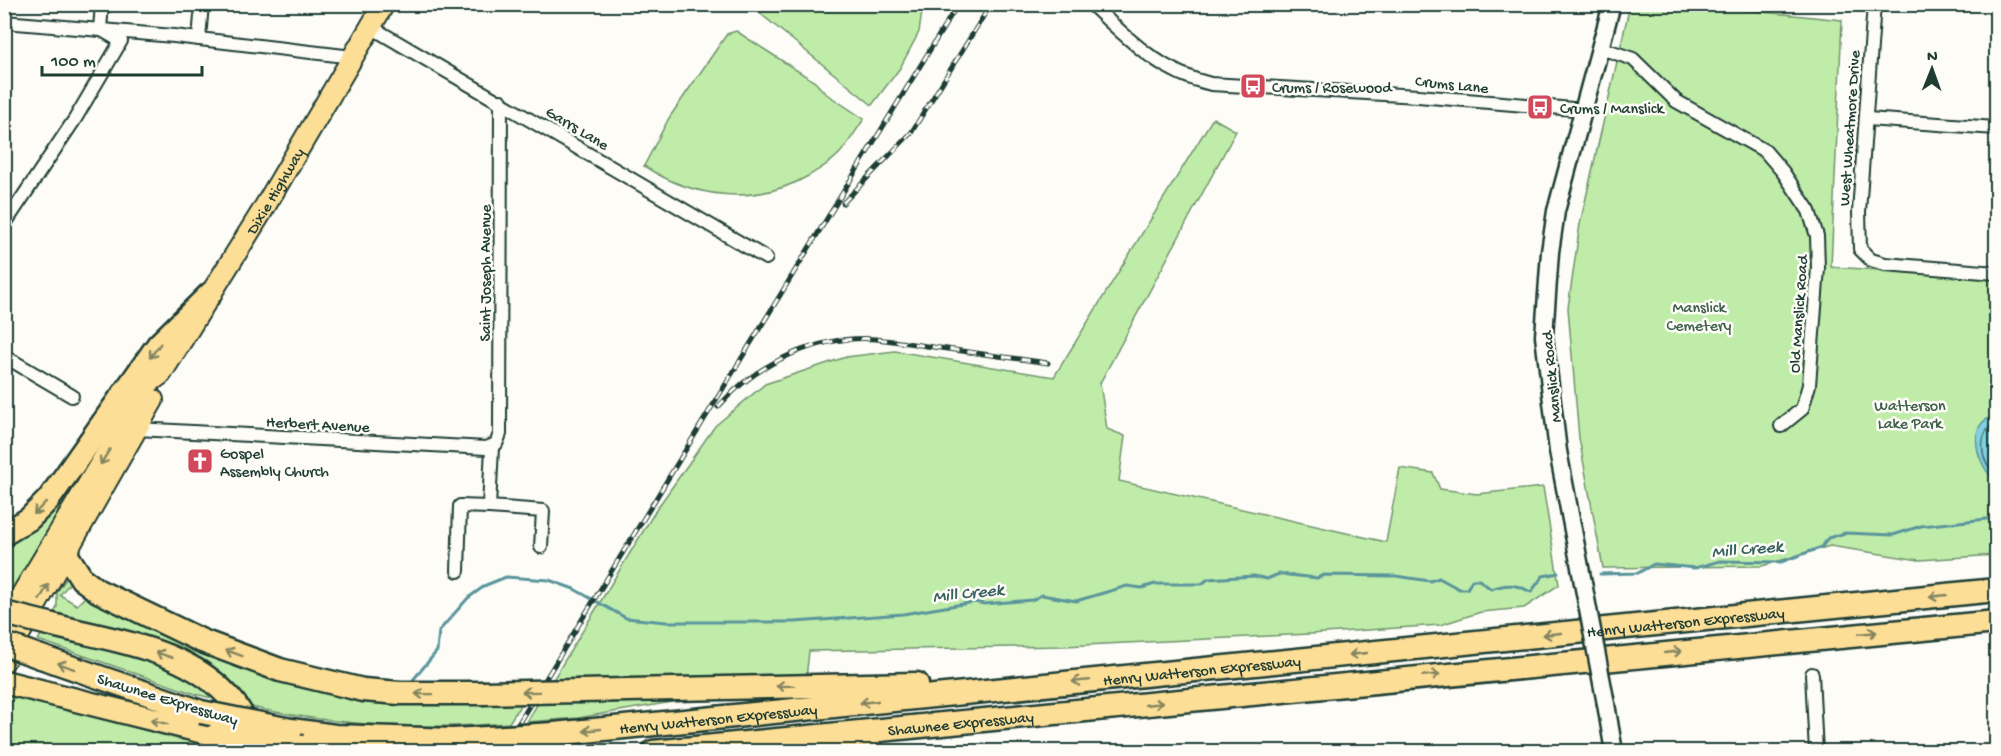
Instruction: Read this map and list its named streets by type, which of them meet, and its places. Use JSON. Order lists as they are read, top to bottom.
{
  "streets": {
    "highway": ["Henry Watterson Expressway", "Shawnee Expressway"],
    "main road": ["Dixie Highway", "Manslick Road"],
    "street": [
      "Crums Lane",
      "Garrs Lane",
      "West Wheatmore Drive",
      "Saint Joseph Avenue",
      "Old Manslick Road",
      "Herbert Avenue"
    ]
  },
  "crossings": [
    ["Crums Lane", "Manslick Road"],
    ["Garrs Lane", "Dixie Highway"],
    ["Garrs Lane", "Saint Joseph Avenue"],
    ["Dixie Highway", "Herbert Avenue"],
    ["Saint Joseph Avenue", "Herbert Avenue"],
    ["Old Manslick Road", "Manslick Road"],
    ["Henry Watterson Expressway", "Shawnee Expressway"]
  ],
  "water": ["Mill Creek"],
  "parks": ["Manslick Cemetery", "Watterson Lake Park"],
  "places": {
    "bus stop": ["Crums / Rosewood", "Crums / Manslick"],
    "church": ["Gospel Assembly Church"]
  },
  "scale_bar": "100 m",
  "north": "top"
}
